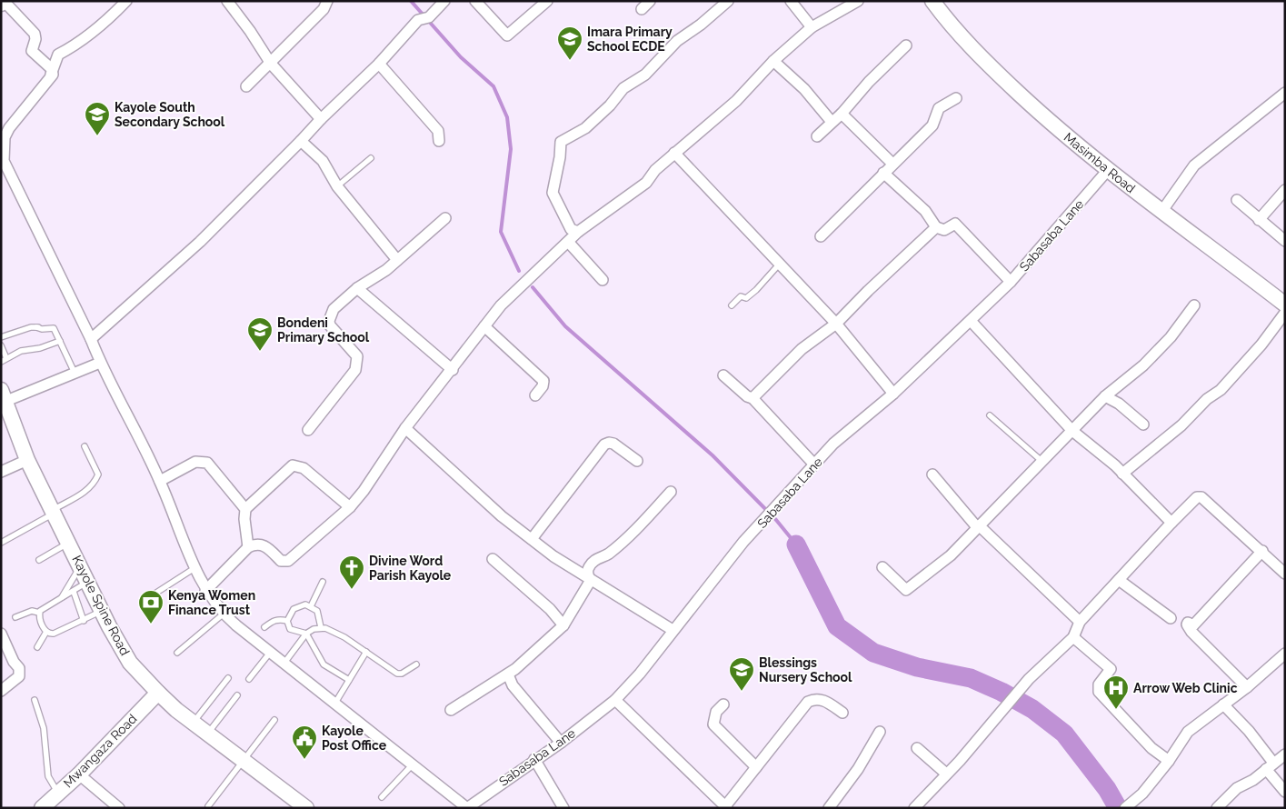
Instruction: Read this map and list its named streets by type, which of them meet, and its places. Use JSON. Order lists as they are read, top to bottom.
{
  "streets": {
    "main road": ["Masimba Road", "Kayole Spine Road", "Mwangaza Road"],
    "street": ["Sabasaba Lane"]
  },
  "crossings": [
    ["Masimba Road", "Sabasaba Lane"],
    ["Kayole Spine Road", "Mwangaza Road"]
  ],
  "places": {
    "school or university": [
      "Imara Primary School ECDE",
      "Kayole South Secondary School",
      "Bondeni Primary School",
      "Blessings Nursery School"
    ],
    "church": ["Divine Word Parish Kayole"],
    "bank": ["Kenya Women Finance Trust"],
    "hospital": ["Arrow Web Clinic"],
    "public building": ["Kayole Post Office"]
  }
}
